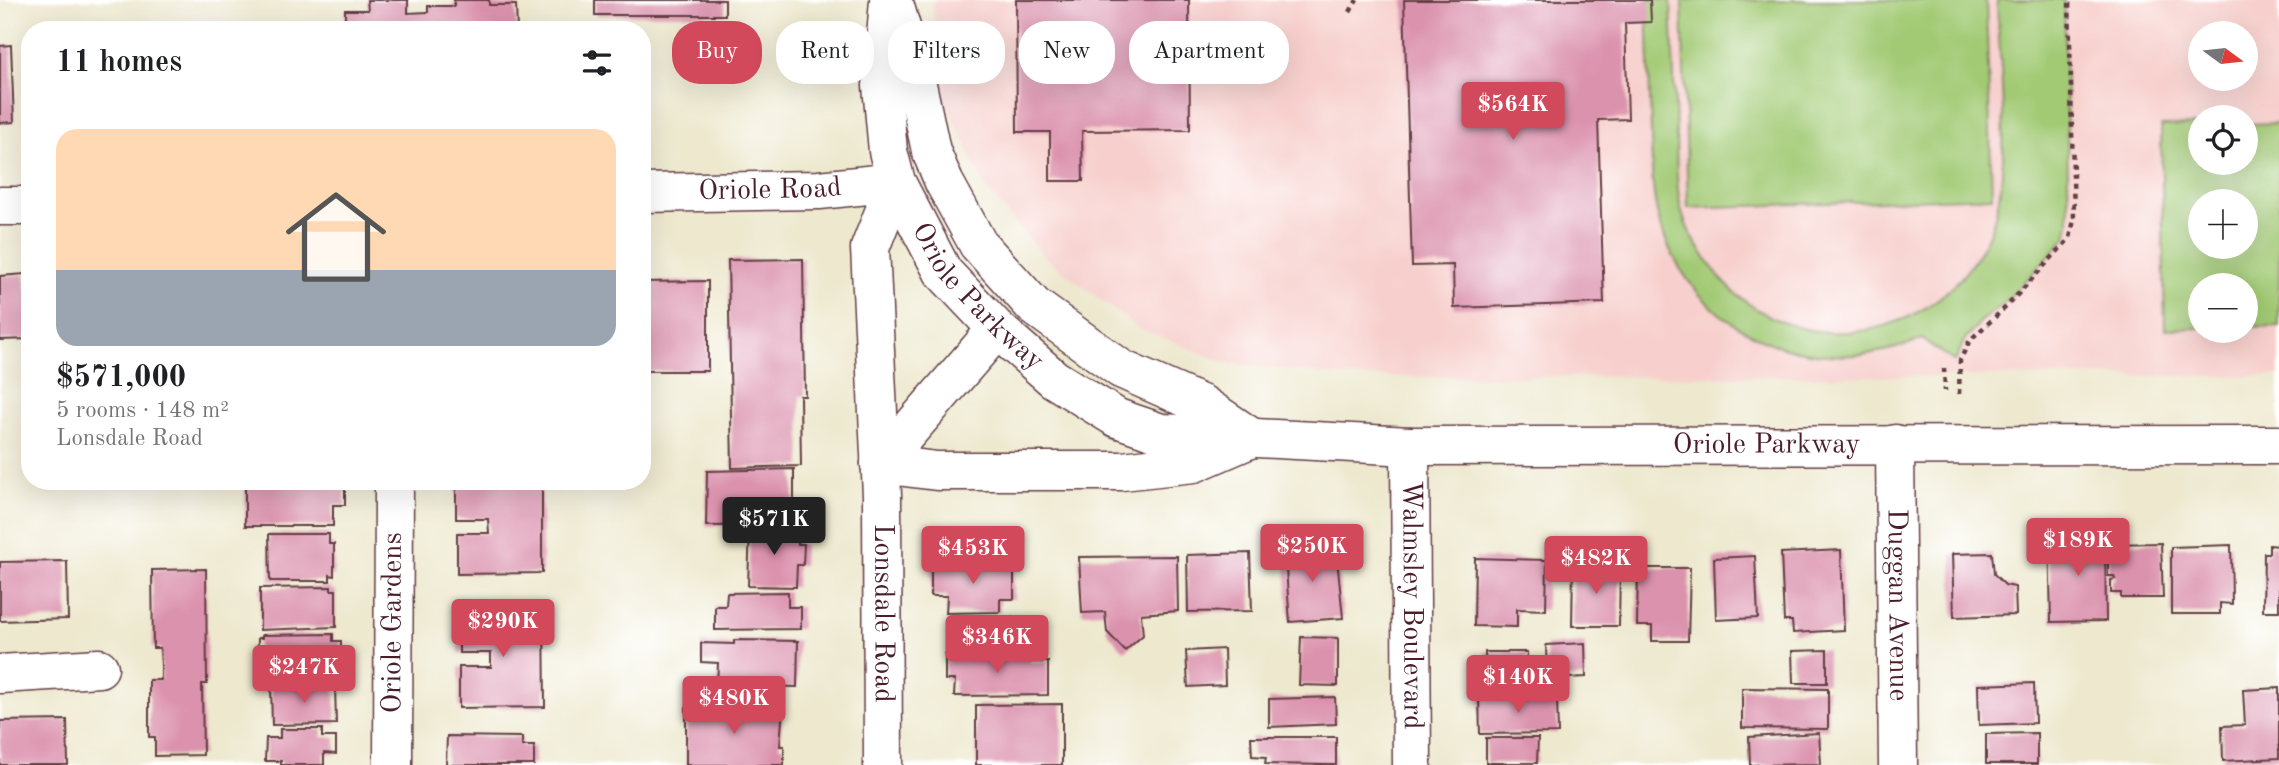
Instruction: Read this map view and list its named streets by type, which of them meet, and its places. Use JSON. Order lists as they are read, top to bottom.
{
  "streets": {
    "street": [
      "Oriole Road",
      "Oriole Parkway",
      "Duggan Avenue",
      "Walmsley Boulevard",
      "Lonsdale Road",
      "Oriole Gardens"
    ]
  },
  "crossings": [
    ["Oriole Road", "Oriole Parkway"],
    ["Oriole Road", "Lonsdale Road"],
    ["Oriole Parkway", "Duggan Avenue"],
    ["Oriole Parkway", "Walmsley Boulevard"],
    ["Oriole Parkway", "Lonsdale Road"]
  ],
  "north": "right",
  "page": {
    "map_buttons": ["+", "−"],
    "chip": [
      "Buy",
      "Rent",
      "Filters",
      "New",
      "Apartment"
    ],
    "heading": "11 homes",
    "price": [
      "$564K",
      "$571K",
      "$189K",
      "$250K",
      "$453K",
      "$482K",
      "$290K",
      "$346K",
      "$247K",
      "$140K",
      "$480K"
    ],
    "list": [
      {
        "name": "$571,000",
        "note": "5 rooms · 148 m² · Lonsdale Road"
      }
    ]
  }
}
